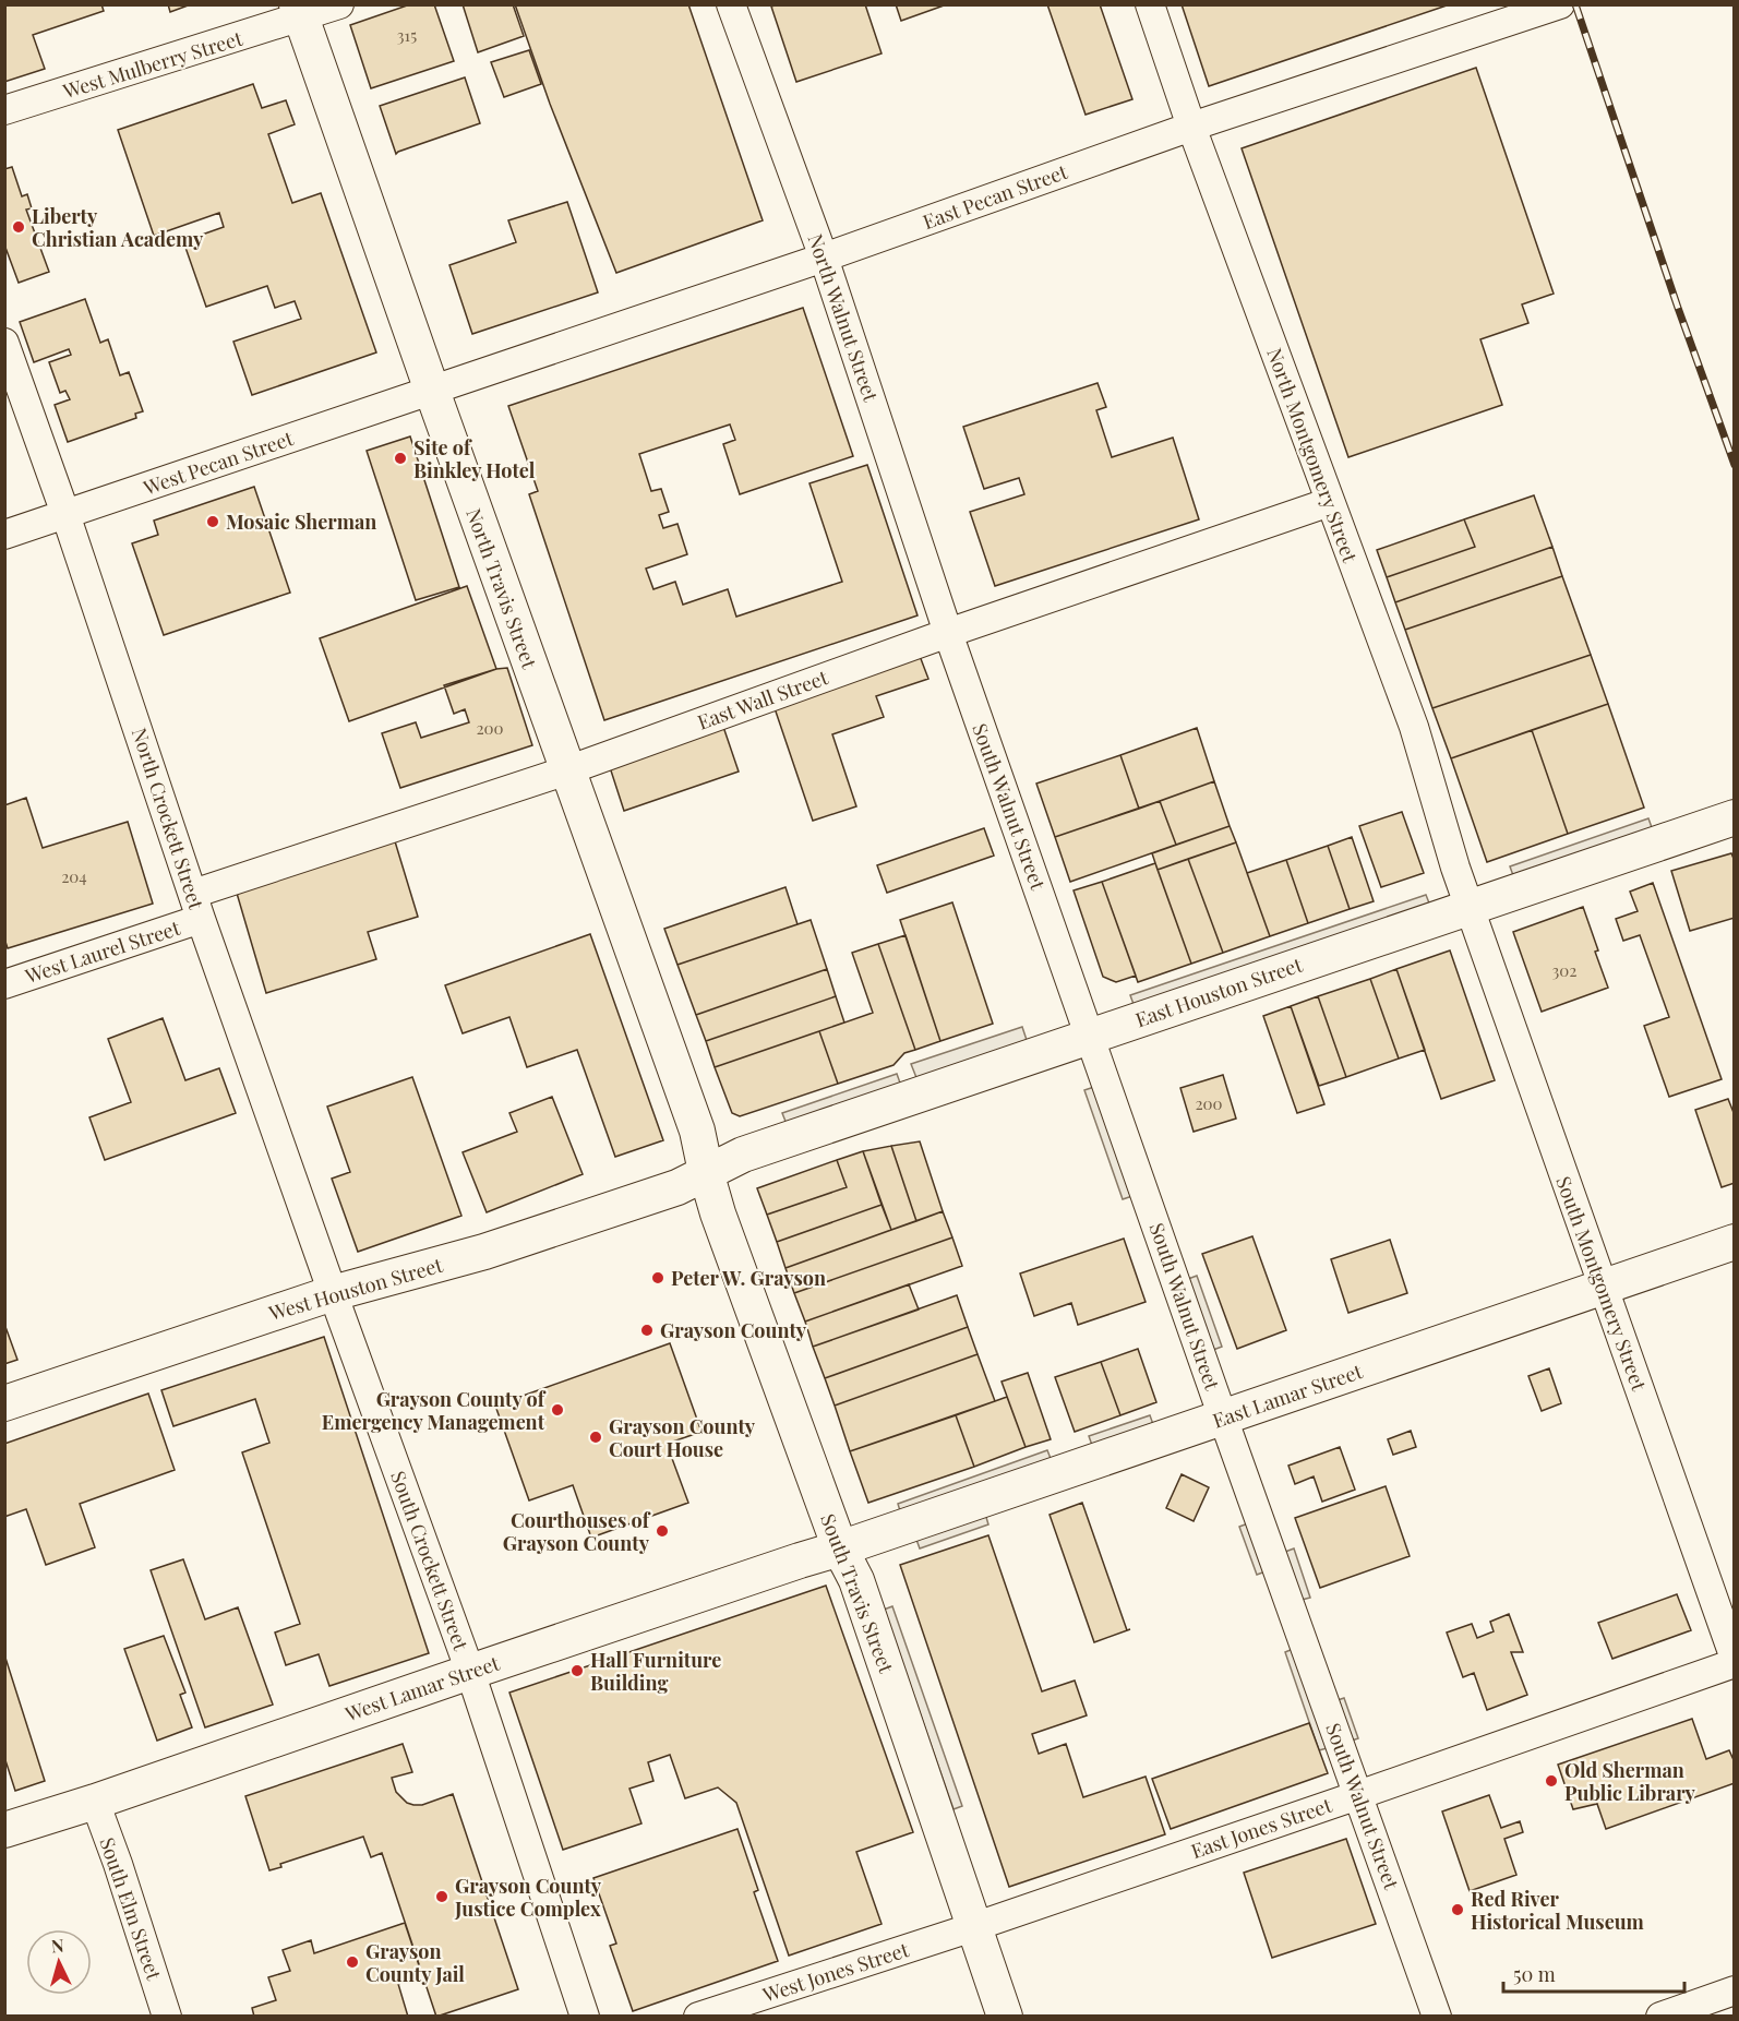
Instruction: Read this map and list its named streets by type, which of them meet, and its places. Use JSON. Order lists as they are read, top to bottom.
{
  "streets": {
    "main road": [
      "North Travis Street",
      "East Houston Street",
      "West Houston Street",
      "East Lamar Street",
      "South Travis Street",
      "West Lamar Street"
    ],
    "street": [
      "West Mulberry Street",
      "East Pecan Street",
      "North Walnut Street",
      "North Montgomery Street",
      "West Pecan Street",
      "East Wall Street",
      "South Walnut Street",
      "North Crockett Street",
      "West Laurel Street",
      "South Montgomery Street",
      "South Crockett Street",
      "East Jones Street",
      "South Elm Street",
      "West Jones Street"
    ]
  },
  "crossings": [
    ["West Mulberry Street", "North Travis Street"],
    ["East Pecan Street", "North Walnut Street"],
    ["East Pecan Street", "North Montgomery Street"],
    ["East Pecan Street", "West Pecan Street"],
    ["East Pecan Street", "North Travis Street"],
    ["North Walnut Street", "East Wall Street"],
    ["North Walnut Street", "South Walnut Street"],
    ["North Montgomery Street", "East Wall Street"],
    ["North Montgomery Street", "East Houston Street"],
    ["North Montgomery Street", "South Montgomery Street"],
    ["West Pecan Street", "North Travis Street"],
    ["West Pecan Street", "North Crockett Street"],
    ["North Travis Street", "East Wall Street"],
    ["North Travis Street", "East Houston Street"],
    ["North Travis Street", "West Houston Street"],
    ["North Travis Street", "South Travis Street"],
    ["East Wall Street", "South Walnut Street"],
    ["East Wall Street", "North Crockett Street"],
    ["East Wall Street", "West Laurel Street"],
    ["South Walnut Street", "East Houston Street"],
    ["South Walnut Street", "East Lamar Street"],
    ["South Walnut Street", "East Jones Street"],
    ["North Crockett Street", "West Laurel Street"],
    ["North Crockett Street", "West Houston Street"],
    ["North Crockett Street", "South Crockett Street"],
    ["East Houston Street", "South Montgomery Street"],
    ["East Houston Street", "West Houston Street"],
    ["East Houston Street", "South Travis Street"],
    ["South Montgomery Street", "East Lamar Street"],
    ["South Montgomery Street", "East Jones Street"],
    ["West Houston Street", "South Crockett Street"],
    ["West Houston Street", "South Travis Street"],
    ["East Lamar Street", "South Travis Street"],
    ["East Lamar Street", "West Lamar Street"],
    ["South Crockett Street", "West Lamar Street"],
    ["South Travis Street", "West Lamar Street"],
    ["South Travis Street", "East Jones Street"],
    ["South Travis Street", "West Jones Street"],
    ["West Lamar Street", "South Elm Street"],
    ["East Jones Street", "West Jones Street"]
  ],
  "places": [
    "Liberty Christian Academy",
    "Site of Binkley Hotel",
    "Mosaic Sherman",
    "Peter W. Grayson",
    "Grayson County",
    "Grayson County of Emergency Management",
    "Grayson County Court House",
    "Courthouses of Grayson County",
    "Hall Furniture Building",
    "Old Sherman Public Library",
    "Grayson County Justice Complex",
    "Red River Historical Museum",
    "Grayson County Jail"
  ],
  "house_numbers": [
    "315",
    "200",
    "204",
    "302",
    "200"
  ],
  "scale_bar": "50 m",
  "north": "top"
}
